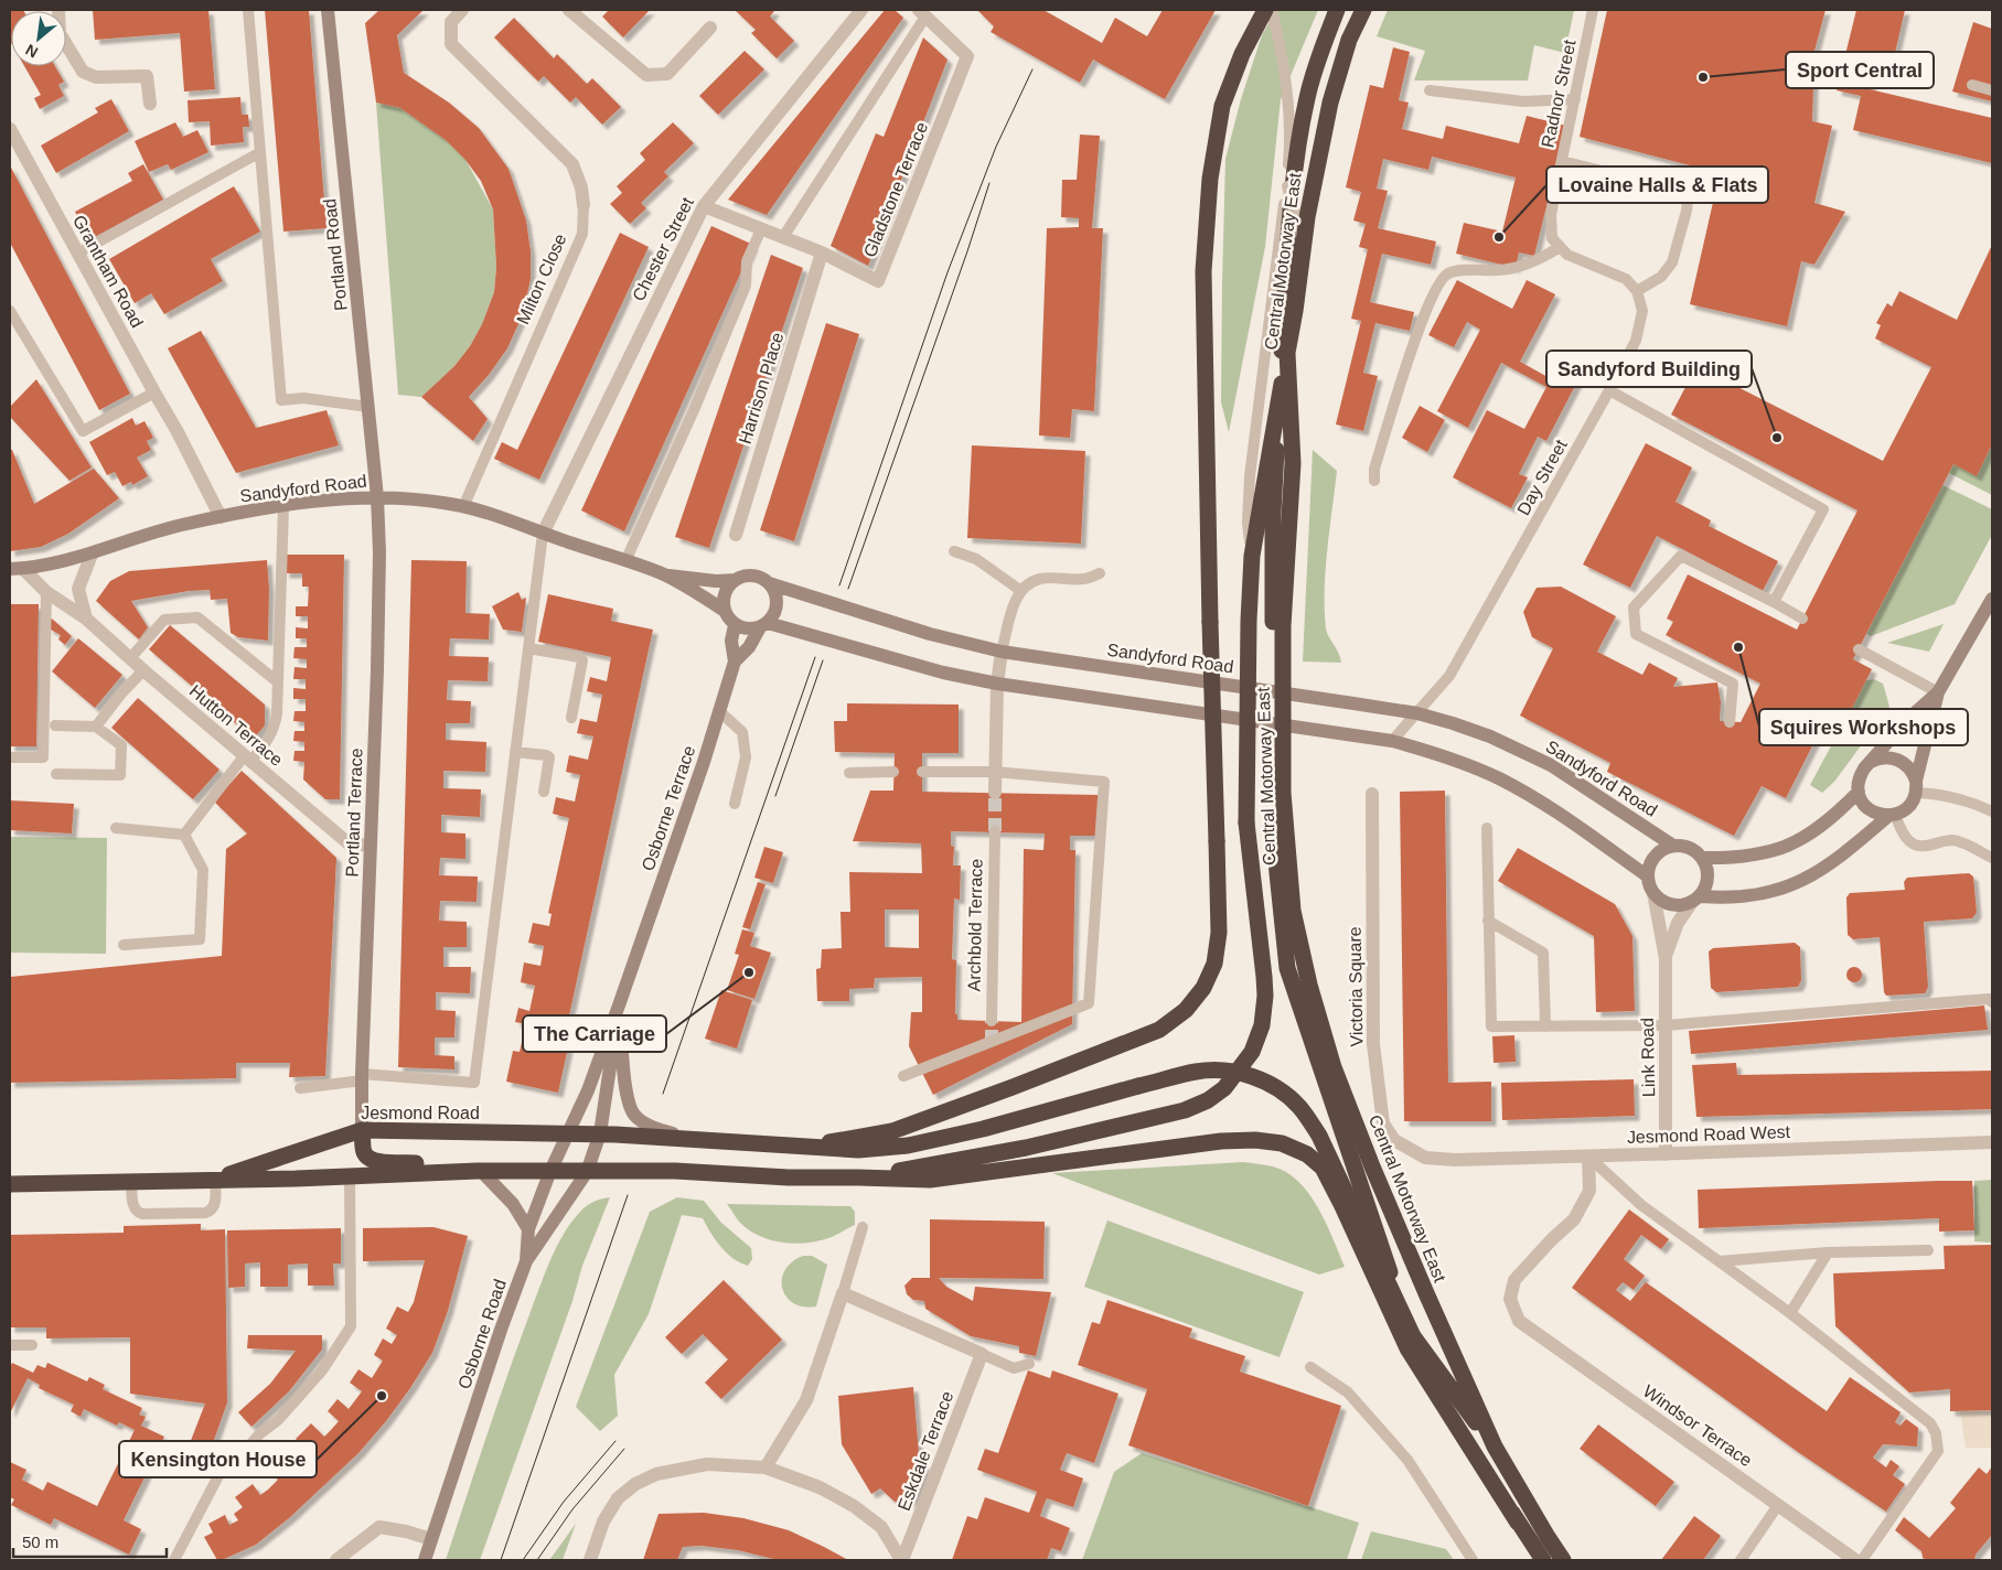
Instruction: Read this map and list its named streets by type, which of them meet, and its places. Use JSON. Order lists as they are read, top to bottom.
{
  "streets": {
    "highway": ["Central Motorway East", "Jesmond Road"],
    "main road": [
      "Portland Road",
      "Sandyford Road",
      "Osborne Terrace",
      "Portland Terrace",
      "Osborne Road"
    ],
    "street": [
      "Gladstone Terrace",
      "Chester Street",
      "Grantham Road",
      "Milton Close",
      "Harrison Place",
      "Hutton Terrace",
      "Victoria Square",
      "Link Road",
      "Jesmond Road West",
      "Windsor Terrace",
      "Eskdale Terrace"
    ],
    "lane": ["Radnor Street", "Day Street", "Archbold Terrace"]
  },
  "crossings": [
    ["Gladstone Terrace", "Chester Street"],
    ["Gladstone Terrace", "Harrison Place"],
    ["Chester Street", "Sandyford Road"],
    ["Portland Road", "Sandyford Road"],
    ["Portland Road", "Portland Terrace"],
    ["Grantham Road", "Sandyford Road"],
    ["Milton Close", "Sandyford Road"],
    ["Day Street", "Sandyford Road"],
    ["Sandyford Road", "Hutton Terrace"],
    ["Sandyford Road", "Osborne Terrace"],
    ["Sandyford Road", "Portland Terrace"],
    ["Sandyford Road", "Link Road"],
    ["Hutton Terrace", "Portland Terrace"],
    ["Osborne Terrace", "Jesmond Road"],
    ["Osborne Terrace", "Osborne Road"],
    ["Portland Terrace", "Jesmond Road"],
    ["Victoria Square", "Jesmond Road West"],
    ["Link Road", "Jesmond Road West"],
    ["Jesmond Road", "Osborne Road"],
    ["Jesmond Road West", "Windsor Terrace"]
  ],
  "places": [
    "Sport Central",
    "Lovaine Halls & Flats",
    "Sandyford Building",
    "Squires Workshops",
    "The Carriage",
    "Kensington House"
  ],
  "scale_bar": "50 m",
  "north": "bottom left"
}
